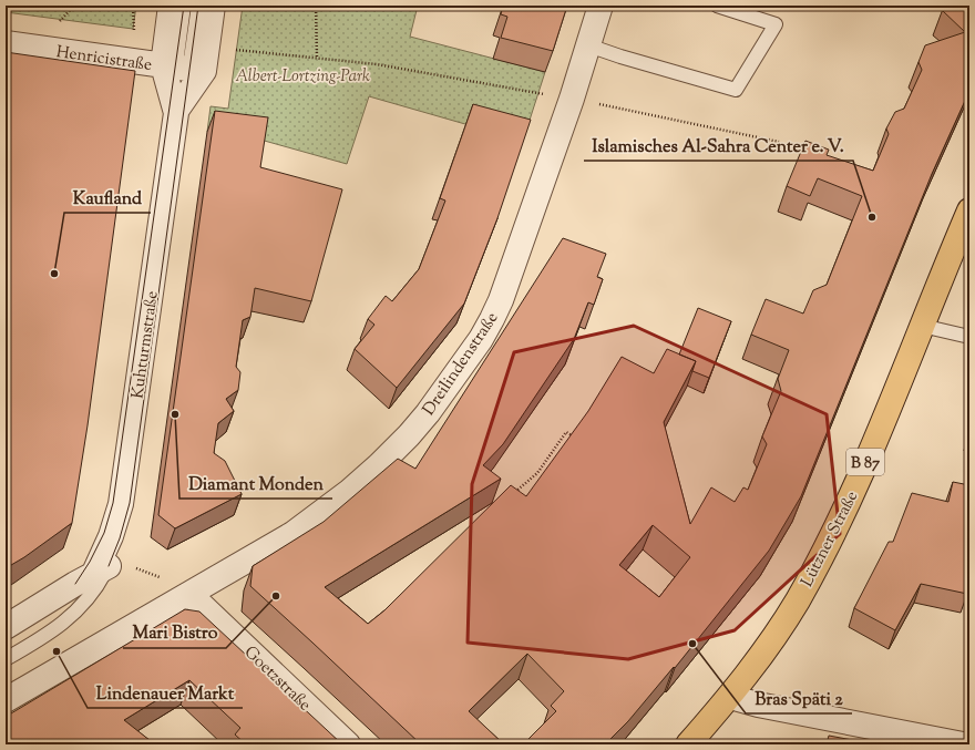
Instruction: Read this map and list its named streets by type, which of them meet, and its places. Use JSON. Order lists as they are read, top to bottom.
{
  "streets": {
    "main road": ["B 87", "Lützner Straße"],
    "street": [
      "Henricistraße",
      "Kuhturmstraße",
      "Dreilindenstraße",
      "Goetzstraße"
    ]
  },
  "crossings": [
    ["Henricistraße", "Kuhturmstraße"],
    ["Dreilindenstraße", "Goetzstraße"]
  ],
  "parks": ["Albert-Lortzing-Park"],
  "places": [
    "Islamisches Al-Sahra Center e. V.",
    "Kaufland",
    "Diamant Monden",
    "Mari Bistro",
    "Bras Späti 2",
    "Lindenauer Markt"
  ]
}
